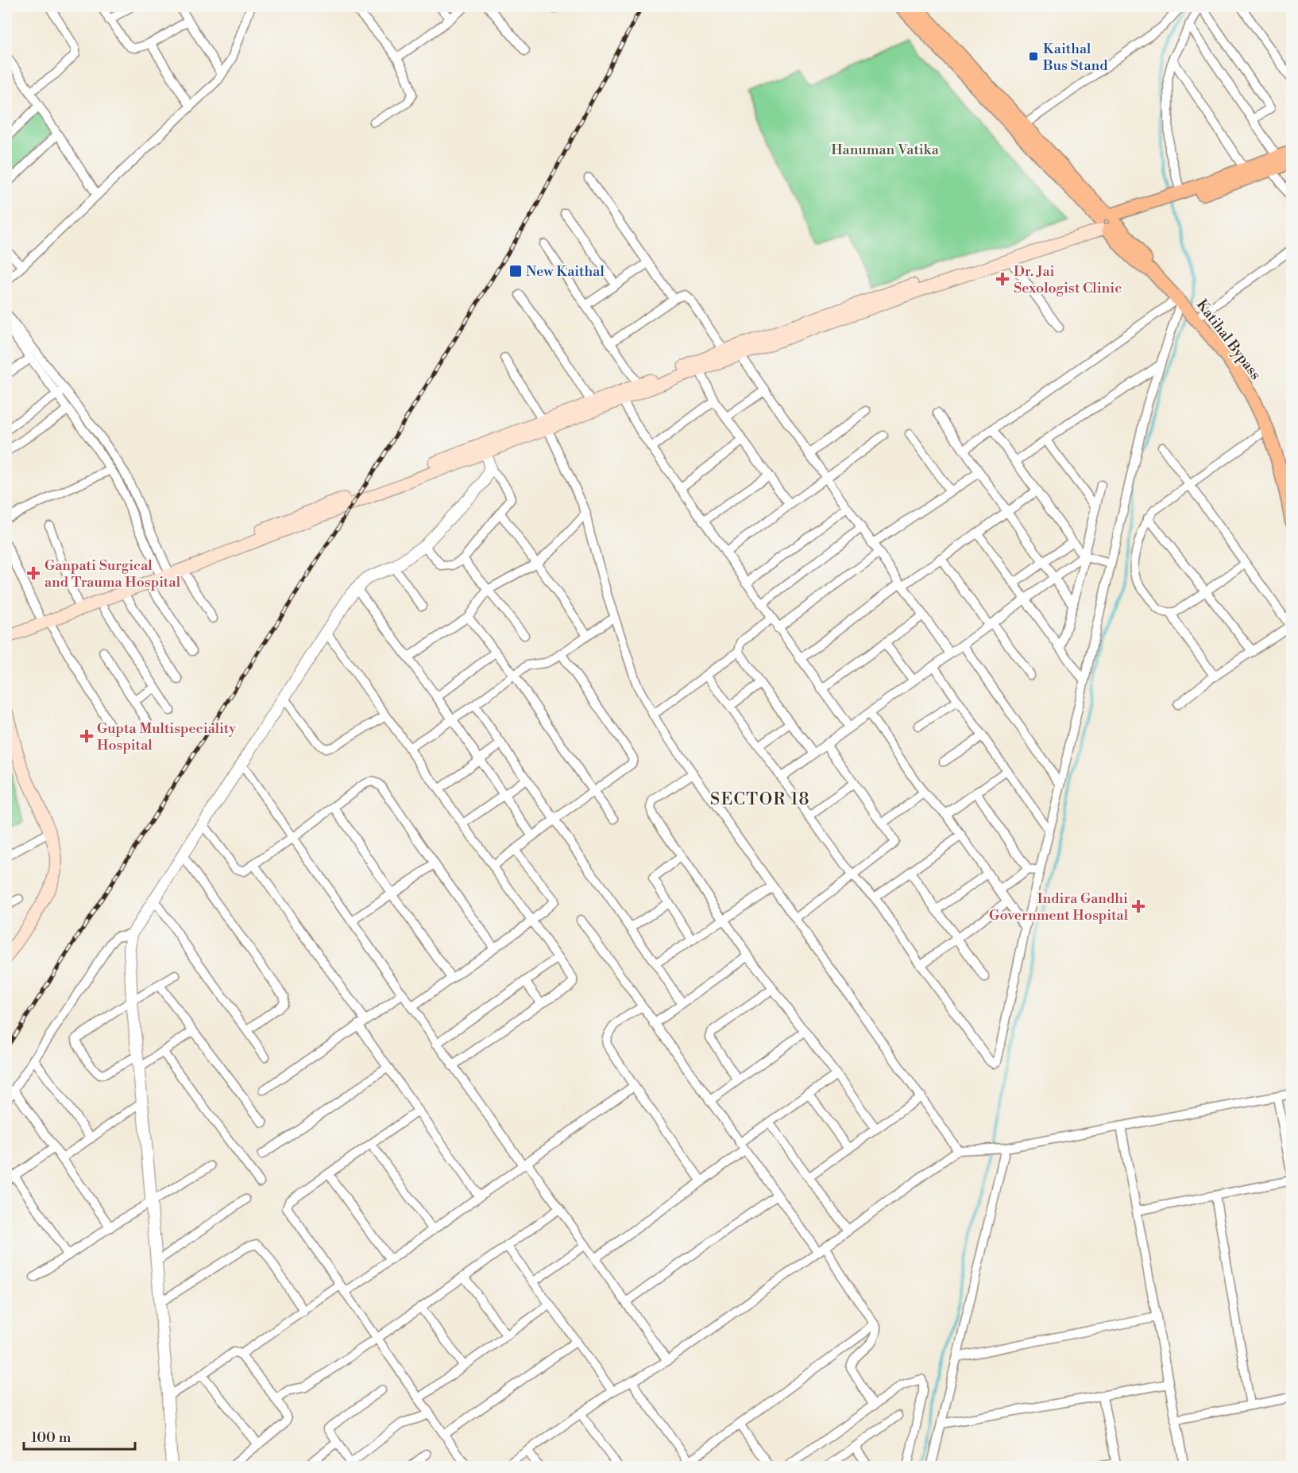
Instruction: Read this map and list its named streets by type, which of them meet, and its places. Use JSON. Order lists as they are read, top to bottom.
{
  "streets": {
    "main road": ["Katihal Bypass"]
  },
  "districts": ["SECTOR 18"],
  "parks": ["Hanuman Vatika"],
  "places": {
    "transit": ["Kaithal Bus Stand", "New Kaithal"],
    "health": [
      "Dr. Jai Sexologist Clinic",
      "Ganpati Surgical and Trauma Hospital",
      "Gupta Multispeciality Hospital",
      "Indira Gandhi Government Hospital"
    ]
  },
  "scale_bar": "100 m"
}
